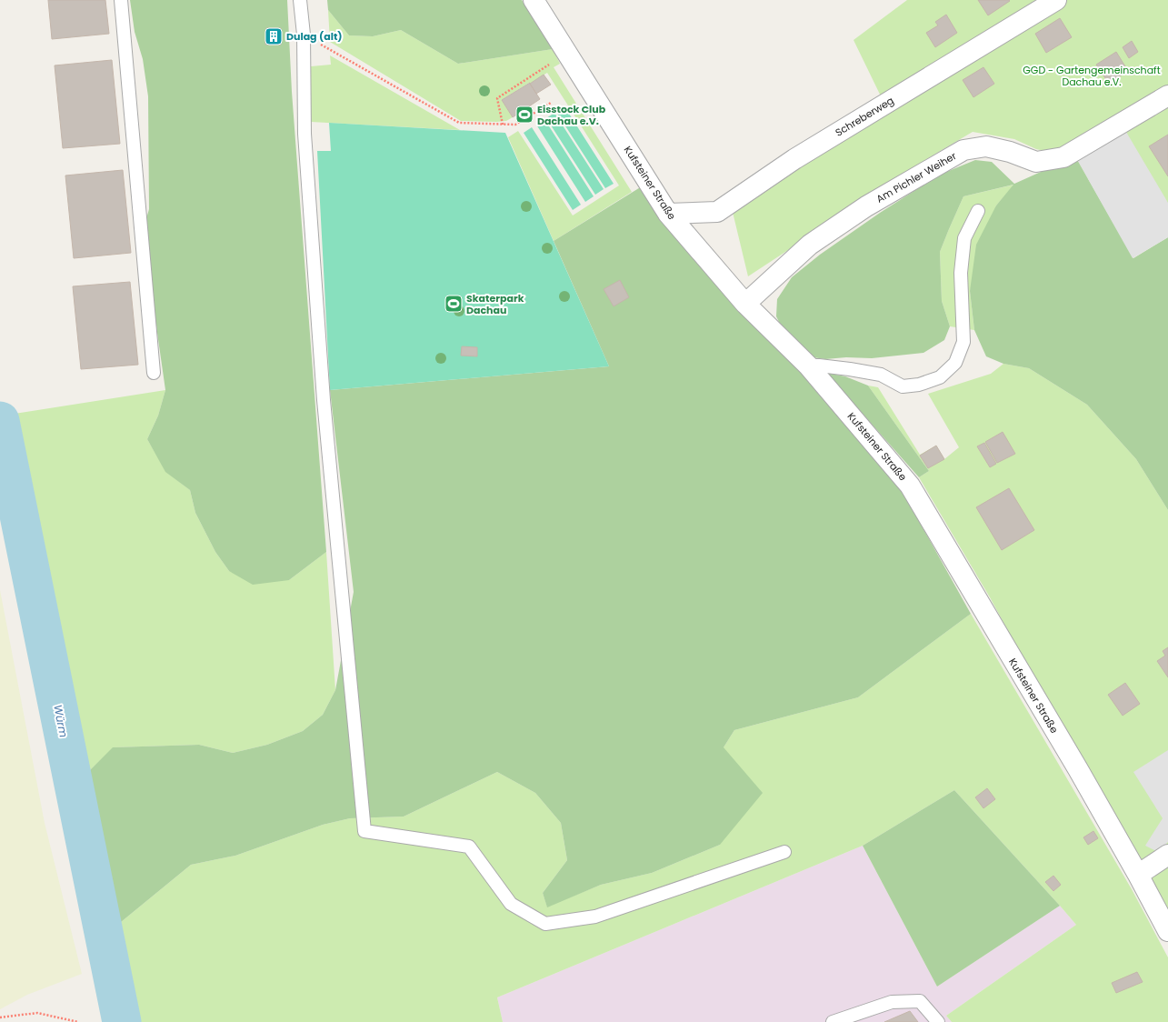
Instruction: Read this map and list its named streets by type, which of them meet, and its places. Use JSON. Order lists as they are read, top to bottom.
{
  "streets": {
    "street": ["Schreberweg", "Am Pichler Weiher", "Kufsteiner Straße"]
  },
  "crossings": [
    ["Schreberweg", "Kufsteiner Straße"],
    ["Am Pichler Weiher", "Kufsteiner Straße"]
  ],
  "water": ["Würm"],
  "parks": ["GGD - Gartengemeinschaft Dachau e.V."],
  "places": {
    "building": ["Dulag (alt)"],
    "sports": ["Eisstock Club Dachau e.V.", "Skaterpark Dachau"]
  }
}
